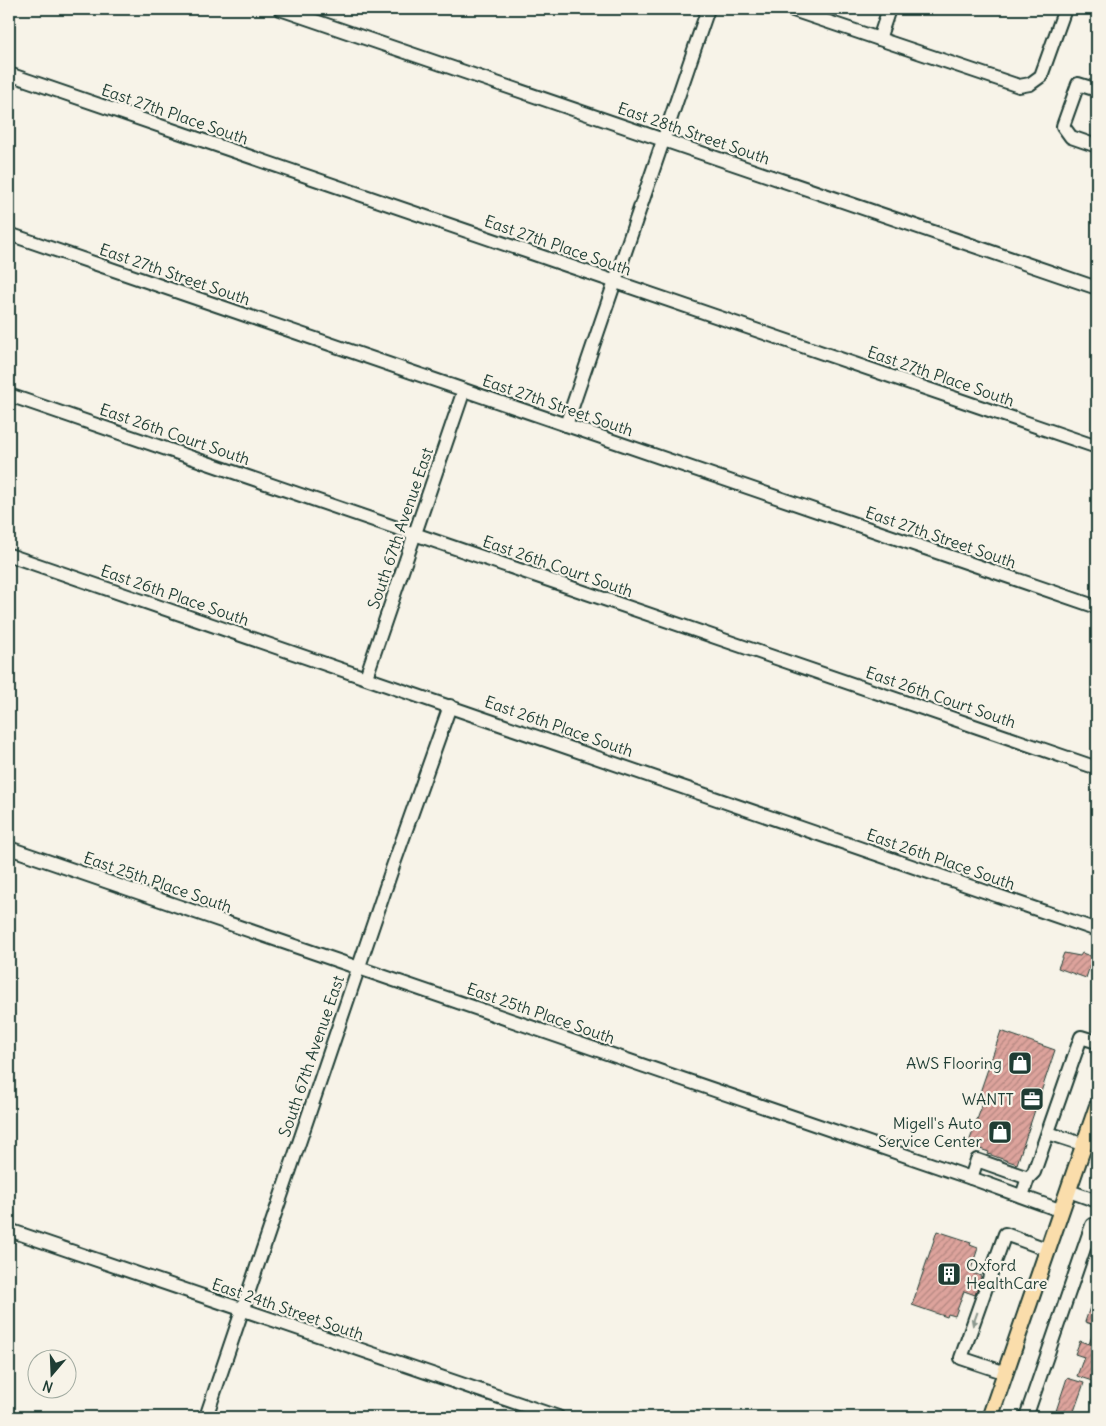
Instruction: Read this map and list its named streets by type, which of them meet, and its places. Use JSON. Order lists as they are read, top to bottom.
{
  "streets": {
    "street": [
      "East 27th Place South",
      "East 28th Street South",
      "East 27th Street South",
      "East 26th Court South",
      "South 67th Avenue East",
      "East 26th Place South",
      "East 25th Place South",
      "East 24th Street South"
    ]
  },
  "crossings": [
    ["East 27th Street South", "South 67th Avenue East"],
    ["East 26th Court South", "South 67th Avenue East"],
    ["South 67th Avenue East", "East 26th Place South"],
    ["South 67th Avenue East", "East 25th Place South"],
    ["South 67th Avenue East", "East 24th Street South"]
  ],
  "places": {
    "shop": ["AWS Flooring", "Migell's Auto Service Center"],
    "office": ["WANTT"],
    "building": ["Oxford HealthCare"]
  },
  "north": "bottom"
}
